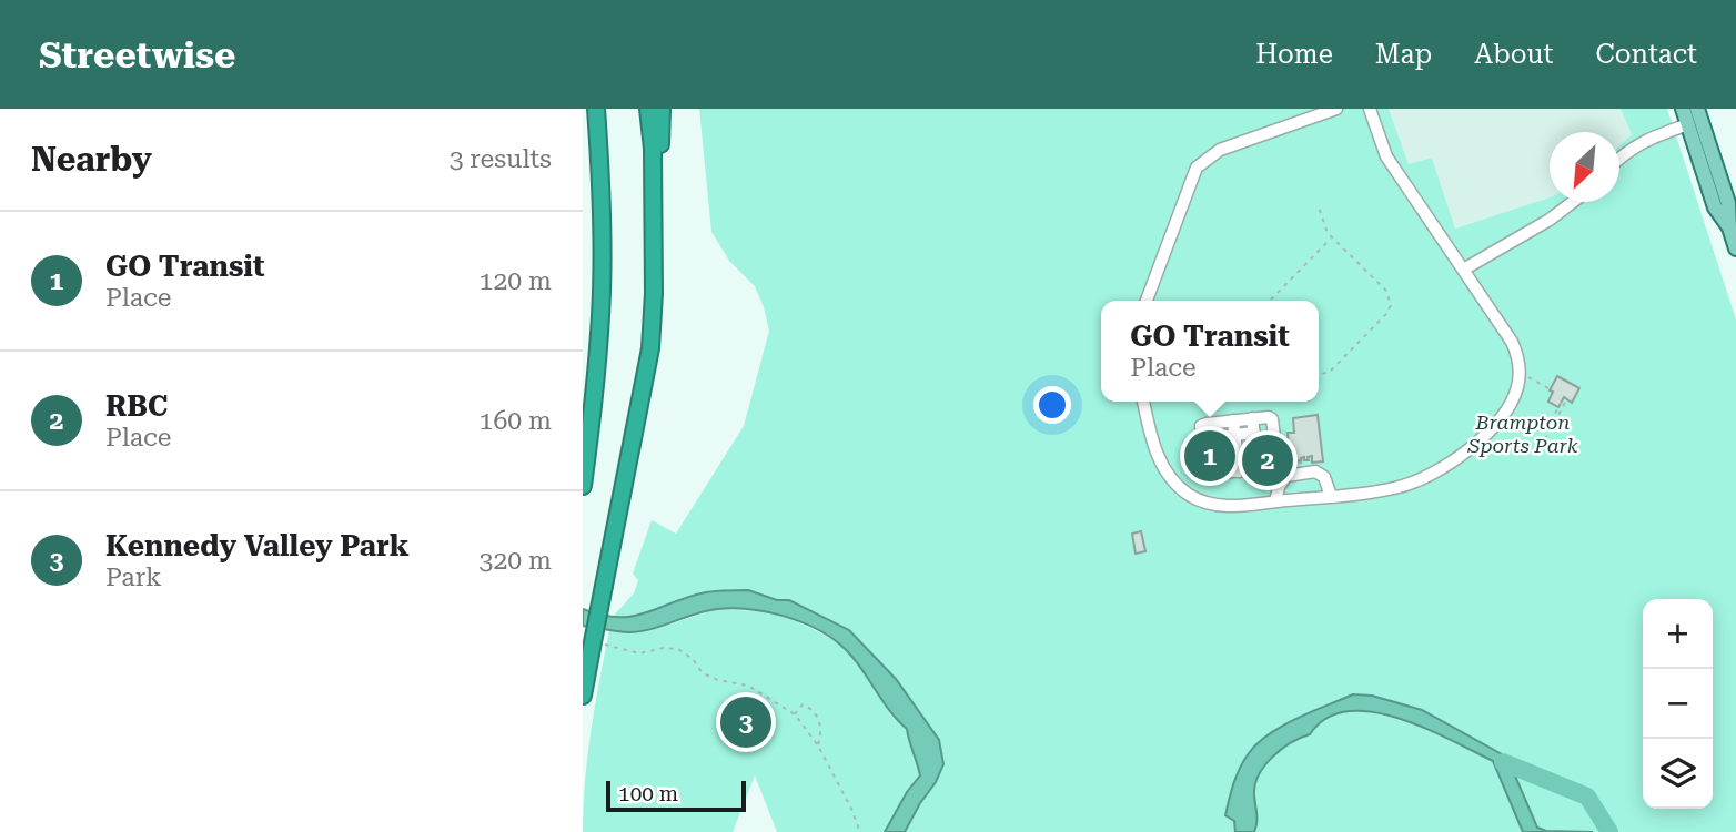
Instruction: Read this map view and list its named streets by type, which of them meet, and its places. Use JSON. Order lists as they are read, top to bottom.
{
  "parks": ["Brampton Sports Park"],
  "scale_bar": "100 m",
  "north": "bottom left",
  "page": {
    "header": "Streetwise",
    "nav": [
      "Home",
      "Map",
      "About",
      "Contact"
    ],
    "heading": ["Nearby", "3 results"],
    "list": [
      {
        "mark": "1",
        "name": "GO Transit",
        "note": "Place",
        "value": "120 m"
      },
      {
        "mark": "2",
        "name": "RBC",
        "note": "Place",
        "value": "160 m"
      },
      {
        "mark": "3",
        "name": "Kennedy Valley Park",
        "note": "Park",
        "value": "320 m"
      }
    ],
    "popup": ["GO Transit", "Place"],
    "pins": ["1", "2", "3"],
    "map_buttons": ["+", "−"],
    "scale": "100 m"
  }
}
